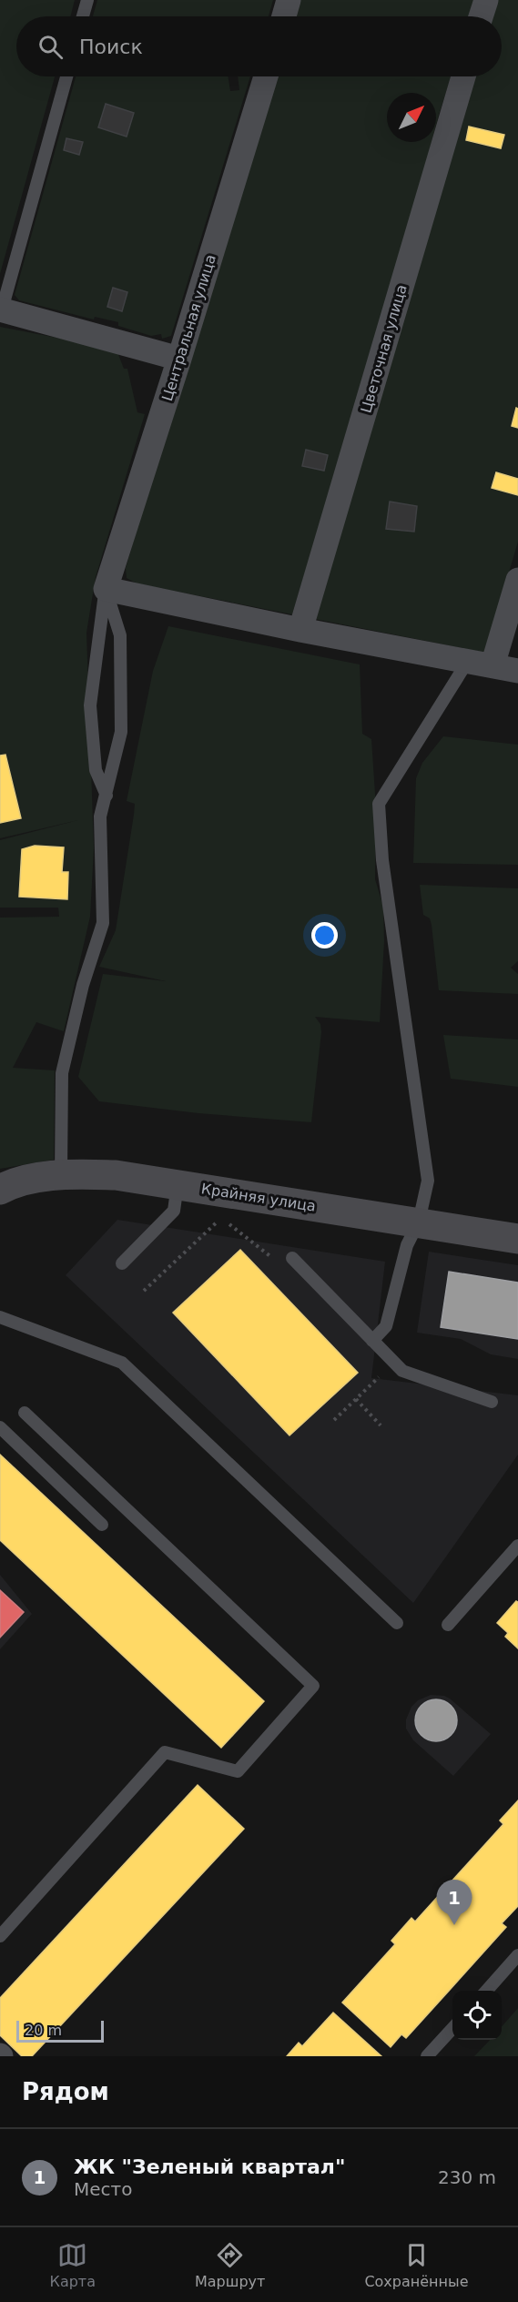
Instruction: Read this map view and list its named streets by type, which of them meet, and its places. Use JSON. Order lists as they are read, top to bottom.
{
  "streets": {
    "main road": ["Крайняя улица"],
    "street": ["Центральная улица", "Цветочная улица"]
  },
  "scale_bar": "20 m",
  "north": "top right",
  "page": {
    "search": "Поиск",
    "pins": "1",
    "scale": "20 m",
    "heading": "Рядом",
    "list": [
      {
        "mark": "1",
        "name": "ЖК \"Зеленый квартал\"",
        "note": "Место",
        "value": "230 m"
      }
    ],
    "nav": ["Карта", "Маршрут", "Сохранённые"]
  }
}
